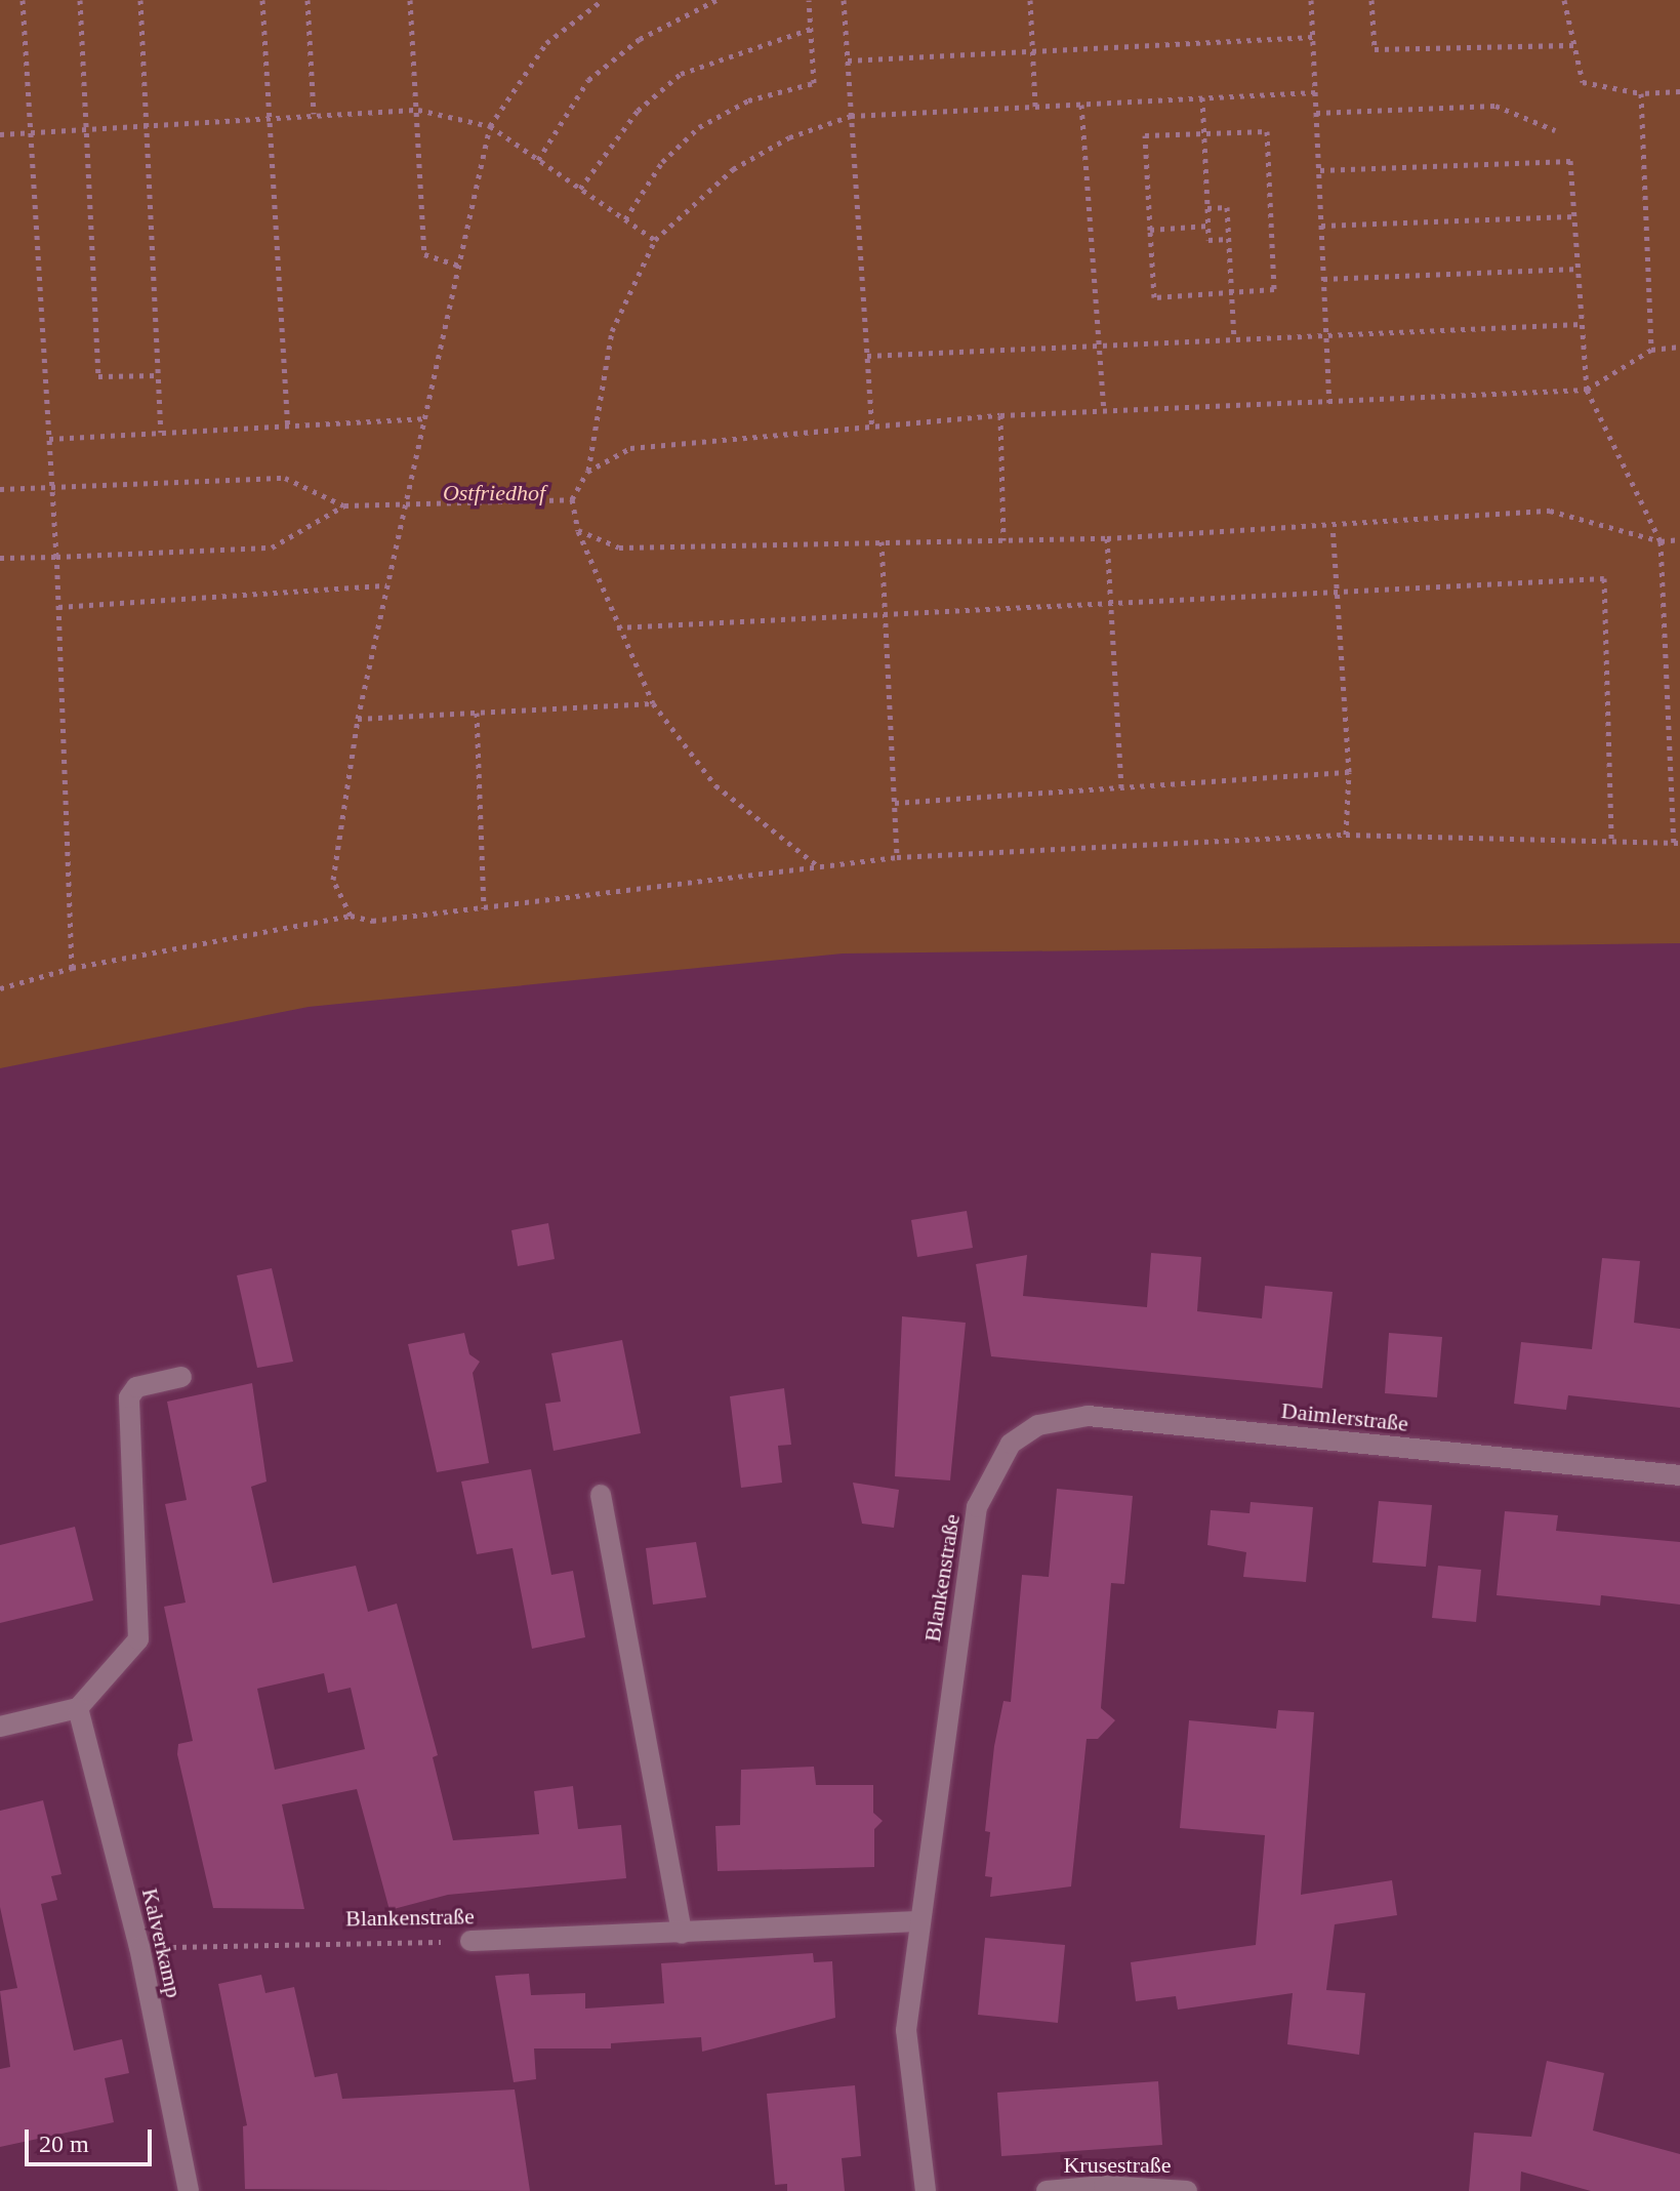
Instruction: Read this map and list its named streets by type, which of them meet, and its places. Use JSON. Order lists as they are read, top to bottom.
{
  "streets": {
    "street": [
      "Daimlerstraße",
      "Blankenstraße",
      "Kalverkamp",
      "Krusestraße"
    ]
  },
  "crossings": [
    ["Daimlerstraße", "Blankenstraße"],
    ["Blankenstraße", "Kalverkamp"]
  ],
  "parks": ["Ostfriedhof"],
  "scale_bar": "20 m"
}
